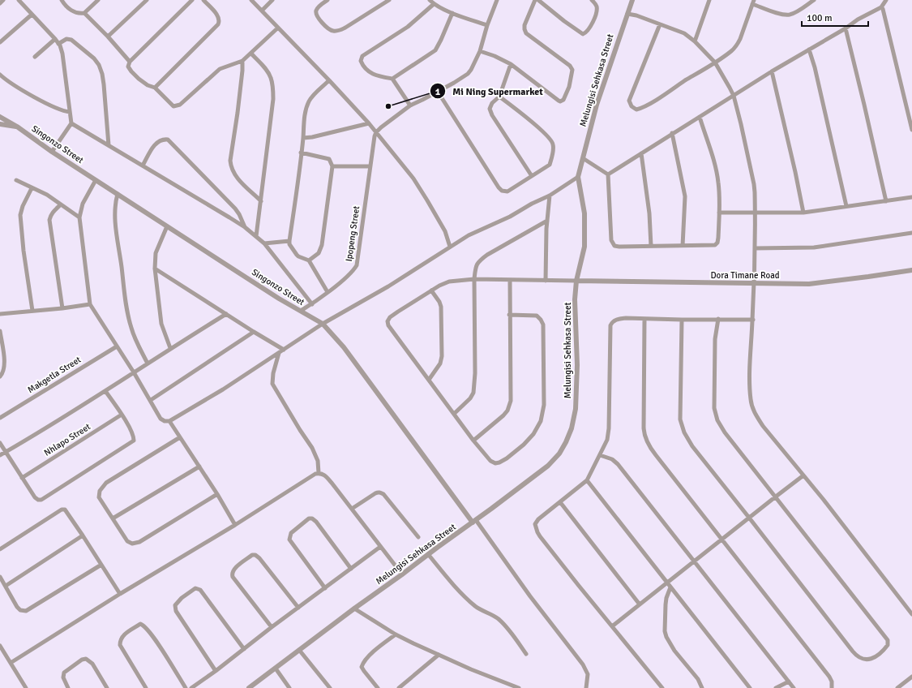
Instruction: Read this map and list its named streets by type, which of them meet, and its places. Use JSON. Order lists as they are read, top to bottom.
{
  "streets": {
    "street": [
      "Melungisi Sehkasa Street",
      "Singonzo Street",
      "Ipopeng Street",
      "Dora Timane Road",
      "Makgetla Street",
      "Nhlapo Street"
    ]
  },
  "crossings": [
    ["Melungisi Sehkasa Street", "Singonzo Street"],
    ["Melungisi Sehkasa Street", "Dora Timane Road"],
    ["Singonzo Street", "Ipopeng Street"]
  ],
  "places": ["Mi Ning Supermarket"],
  "scale_bar": "100 m"
}
